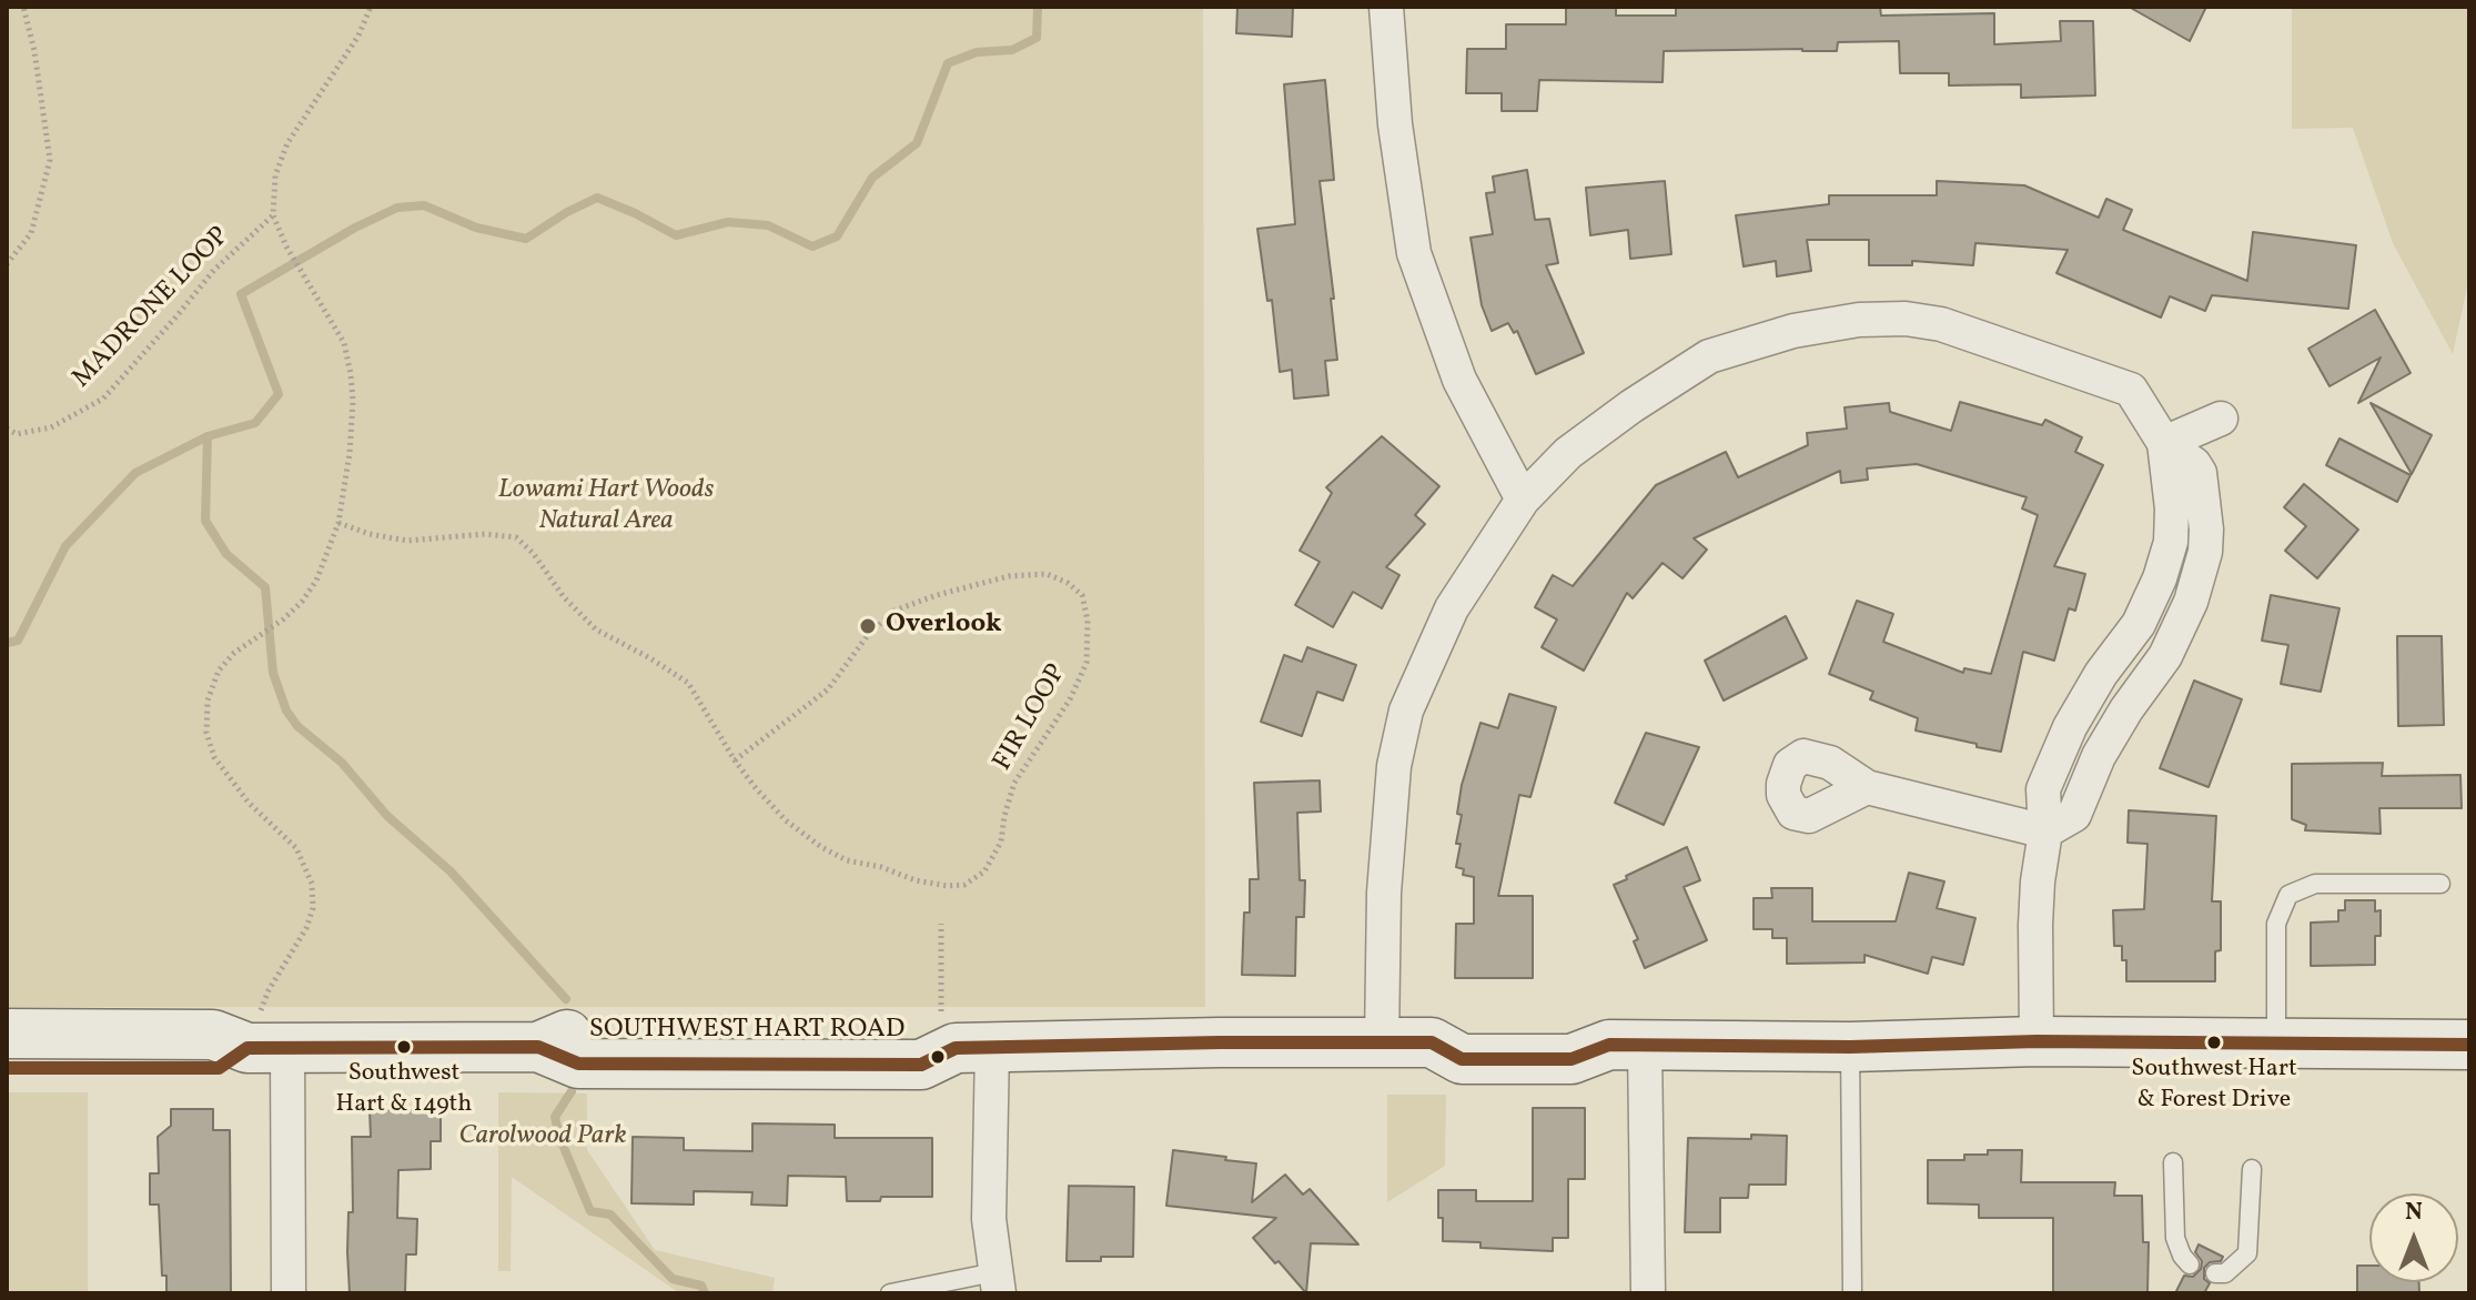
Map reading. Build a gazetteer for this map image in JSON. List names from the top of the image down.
{
  "streets": {
    "main road": ["SOUTHWEST HART ROAD"],
    "path": ["MADRONE LOOP", "FIR LOOP"]
  },
  "parks": ["Lowami Hart Woods Natural Area", "Carolwood Park"],
  "places": ["Overlook", "Southwest Hart & Forest Drive", "Southwest Hart & 149th"],
  "north": "top"
}
